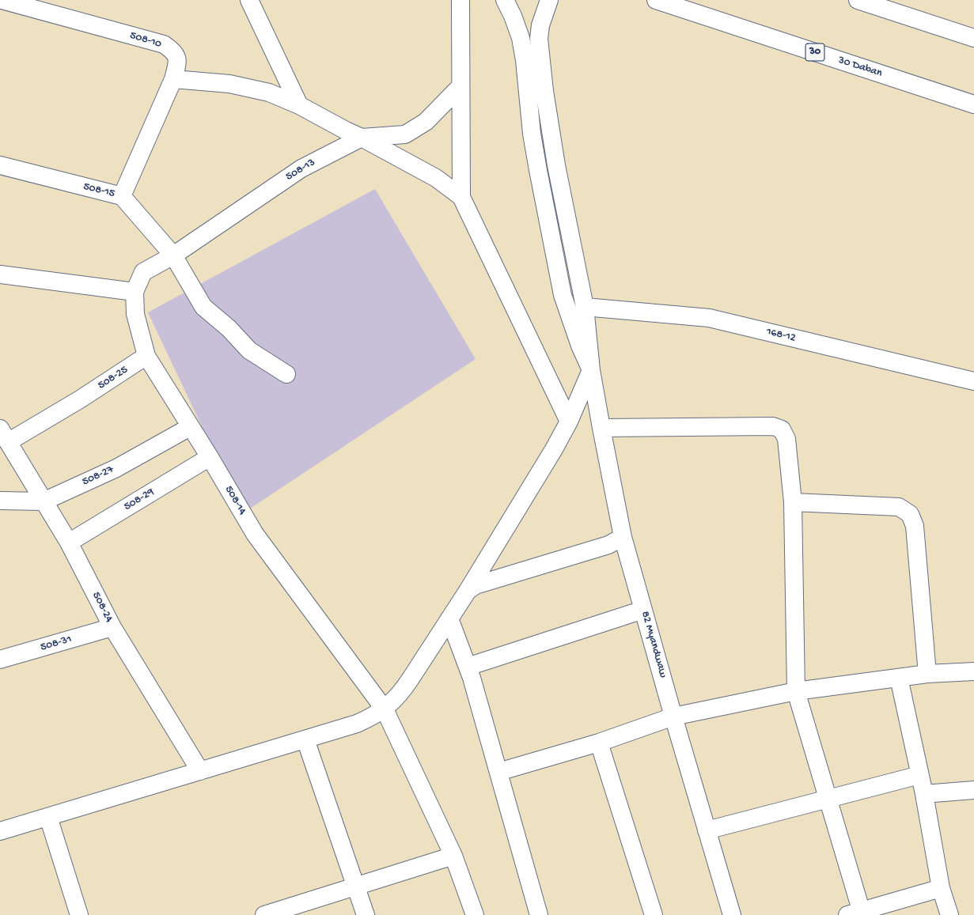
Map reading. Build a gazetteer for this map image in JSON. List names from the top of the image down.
{
  "streets": {
    "street": [
      "508-10",
      "30",
      "30 Daban",
      "508-13",
      "508-15",
      "168-12",
      "508-25",
      "508-27",
      "508-29",
      "508-14",
      "508-24",
      "508-31",
      "82 Myandwaw"
    ]
  },
  "crossings": [
    ["508-10", "508-15"],
    ["508-13", "508-15"],
    ["508-13", "508-14"],
    ["508-25", "508-14"],
    ["508-25", "508-24"],
    ["508-27", "508-14"],
    ["508-27", "508-24"],
    ["508-29", "508-14"],
    ["508-29", "508-24"],
    ["508-24", "508-31"]
  ]
}
